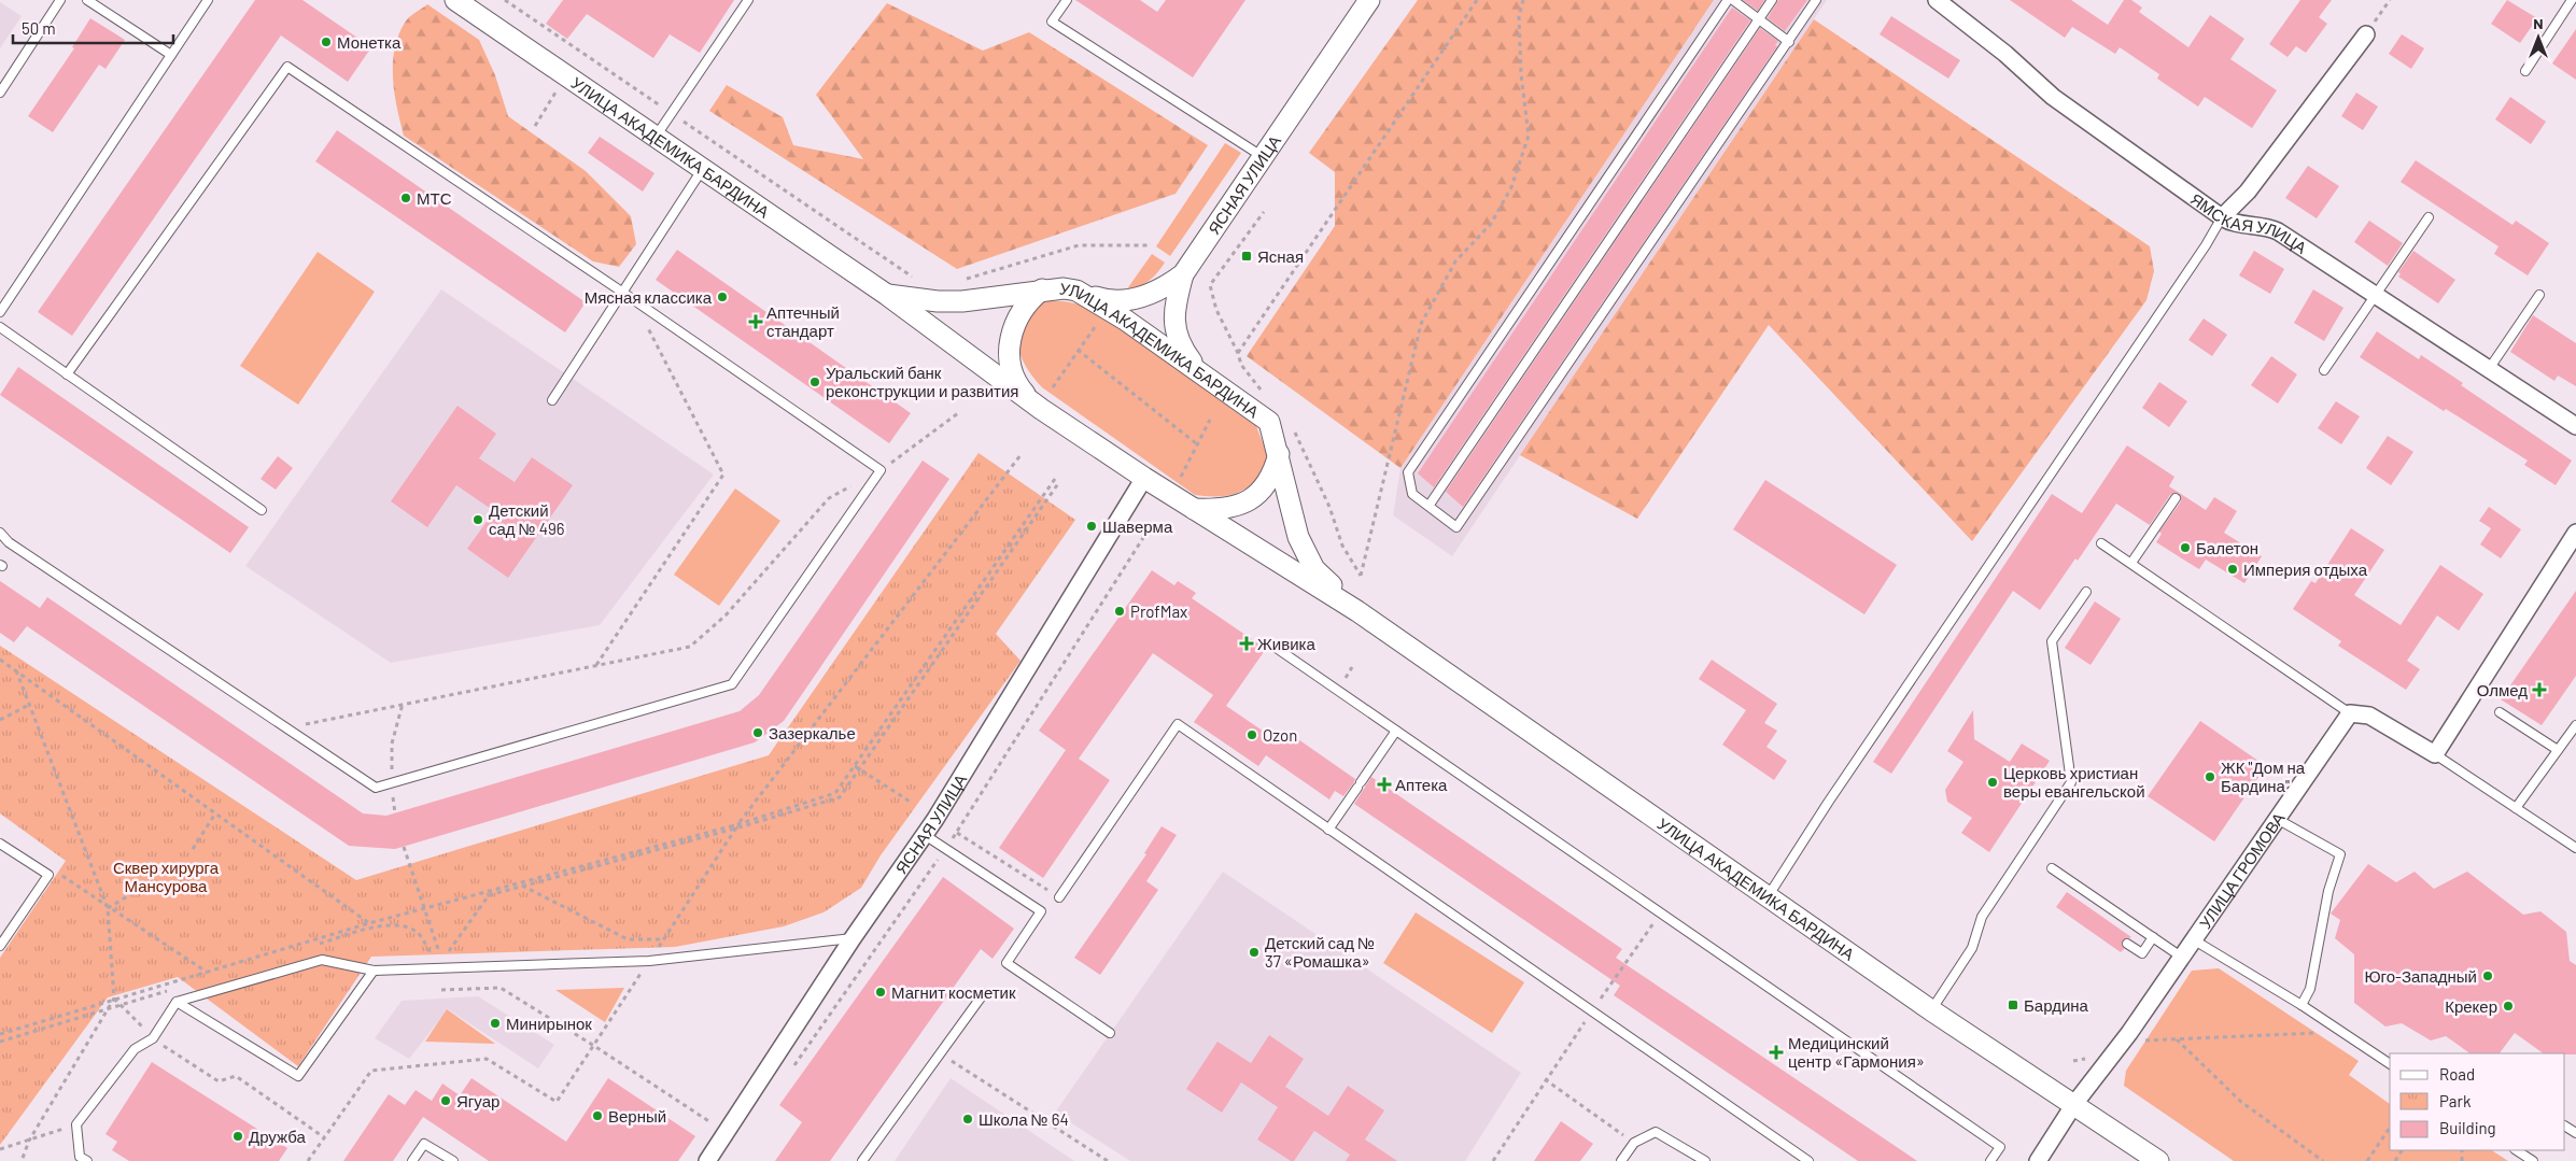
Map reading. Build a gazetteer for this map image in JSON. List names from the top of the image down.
{
  "streets": {
    "street": [
      "УЛИЦА АКАДЕМИКА БАРДИНА",
      "ЯСНАЯ УЛИЦА",
      "ЯМСКАЯ УЛИЦА",
      "УЛИЦА ГРОМОВА"
    ]
  },
  "crossings": [
    ["УЛИЦА АКАДЕМИКА БАРДИНА", "ЯСНАЯ УЛИЦА"],
    ["УЛИЦА АКАДЕМИКА БАРДИНА", "УЛИЦА ГРОМОВА"]
  ],
  "parks": ["Сквер хирурга Мансурова"],
  "places": {
    "other": [
      "Монетка",
      "МТС",
      "Мясная классика",
      "Уральский банк реконструкции и развития",
      "Детский сад № 496",
      "Шаверма",
      "Балетон",
      "Империя отдыха",
      "ProfMax",
      "Зазеркалье",
      "Ozon",
      "ЖК \"Дом на Бардина\"",
      "Церковь христиан веры евангельской",
      "Детский сад № 37 «Ромашка»",
      "Юго-Западный",
      "Магнит косметик",
      "Крекер",
      "Минирынок",
      "Ягуар",
      "Верный",
      "Школа № 64",
      "Дружба"
    ],
    "transit": ["Ясная", "Бардина"],
    "health": [
      "Аптечный стандарт",
      "Живика",
      "Олмед",
      "Аптека",
      "Медицинский центр «Гармония»"
    ]
  },
  "legend": ["Road", "Park", "Building"],
  "scale_bar": "50 m",
  "north": "top"
}
